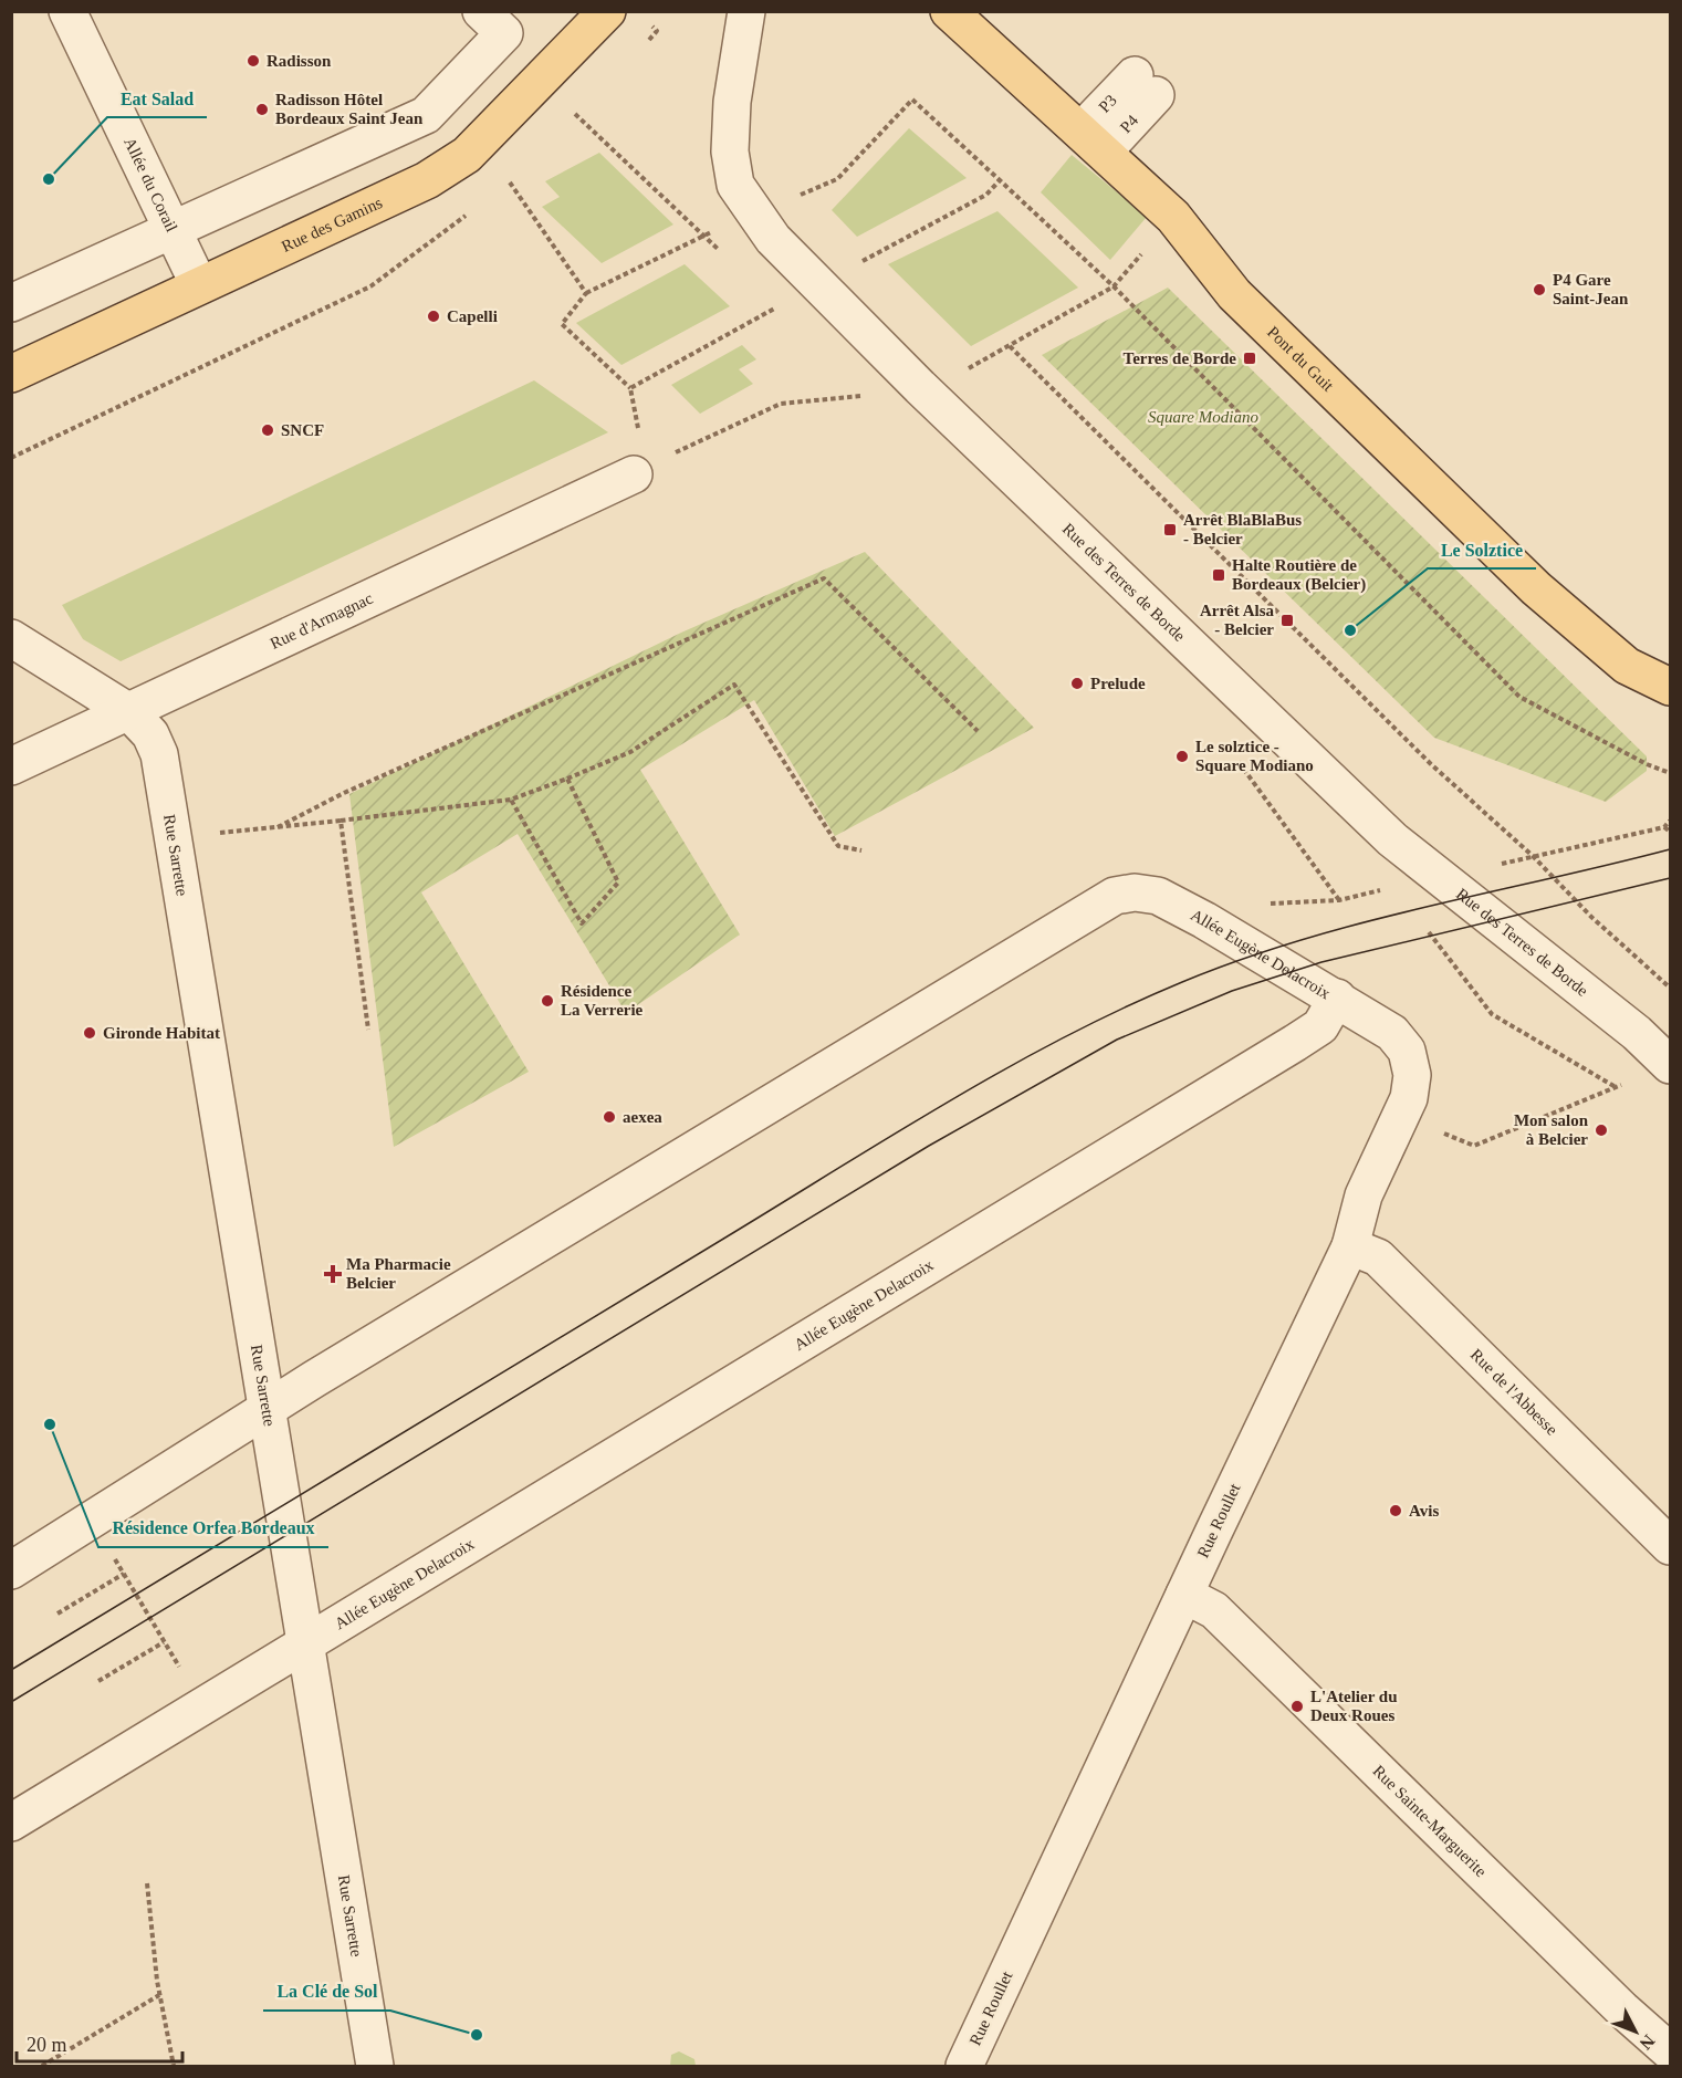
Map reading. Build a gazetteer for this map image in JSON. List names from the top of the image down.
{
  "streets": {
    "main road": ["Rue des Gamins", "Pont du Guit"],
    "street": [
      "P3",
      "Allée du Corail",
      "Rue des Terres de Borde",
      "Rue d'Armagnac",
      "Rue Sarrette",
      "Allée Eugène Delacroix",
      "Rue de l'Abbesse",
      "Rue Roullet",
      "Rue Sainte-Marguerite"
    ]
  },
  "crossings": [
    ["P3", "Pont du Guit"],
    ["Allée du Corail", "Rue des Gamins"],
    ["Rue d'Armagnac", "Rue Sarrette"],
    ["Rue Sarrette", "Allée Eugène Delacroix"],
    ["Allée Eugène Delacroix", "Rue Roullet"],
    ["Rue de l'Abbesse", "Rue Roullet"],
    ["Rue Roullet", "Rue Sainte-Marguerite"]
  ],
  "parks": ["Square Modiano"],
  "places": {
    "other": [
      "Radisson",
      "Radisson Hôtel Bordeaux Saint Jean",
      "Eat Salad",
      "P4 Gare Saint-Jean",
      "Capelli",
      "SNCF",
      "Le Solztice",
      "Prelude",
      "Le solztice - Square Modiano",
      "Résidence La Verrerie",
      "Gironde Habitat",
      "aexea",
      "Mon salon à Belcier",
      "Résidence Orfea Bordeaux",
      "Avis",
      "L'Atelier du Deux Roues",
      "La Clé de Sol"
    ],
    "transit": [
      "Terres de Borde",
      "Arrêt BlaBlaBus - Belcier",
      "Halte Routière de Bordeaux (Belcier)",
      "Arrêt Alsa - Belcier"
    ],
    "health": ["Ma Pharmacie Belcier"]
  },
  "scale_bar": "20 m",
  "north": "bottom right"
}
